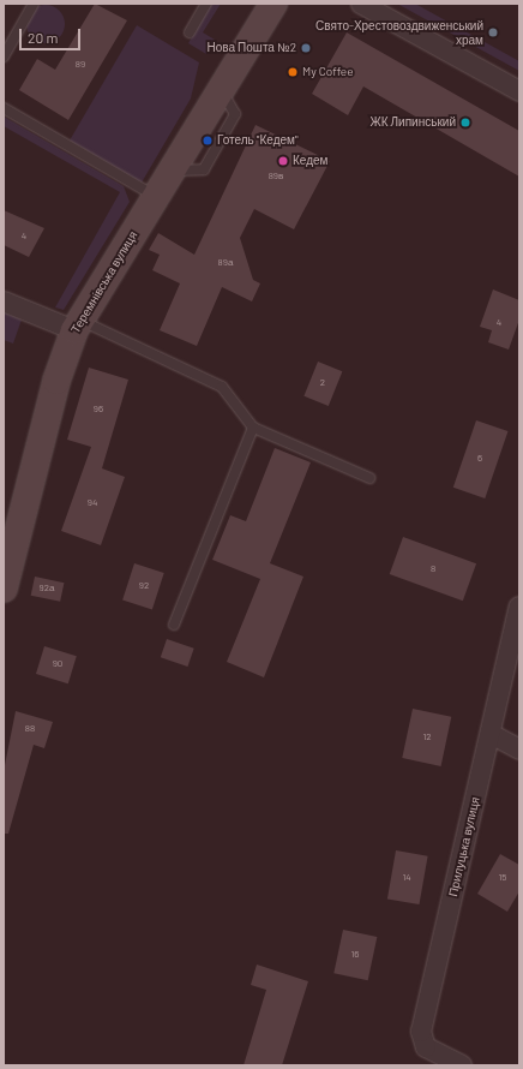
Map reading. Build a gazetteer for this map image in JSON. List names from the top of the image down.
{
  "streets": {
    "street": ["Теремнівська вулиця", "Прилуцька вулиця"]
  },
  "places": [
    "Свято-Хрестовоздвиженський храм",
    "Нова Пошта №2",
    "My Coffee",
    "ЖК Липинський",
    "Готель \"Кедем\"",
    "Кедем"
  ],
  "house_numbers": [
    "89",
    "89в",
    "4",
    "89а",
    "4",
    "2",
    "96",
    "6",
    "94",
    "8",
    "92",
    "92а",
    "90",
    "88",
    "12",
    "14",
    "15",
    "16"
  ],
  "scale_bar": "20 m"
}
